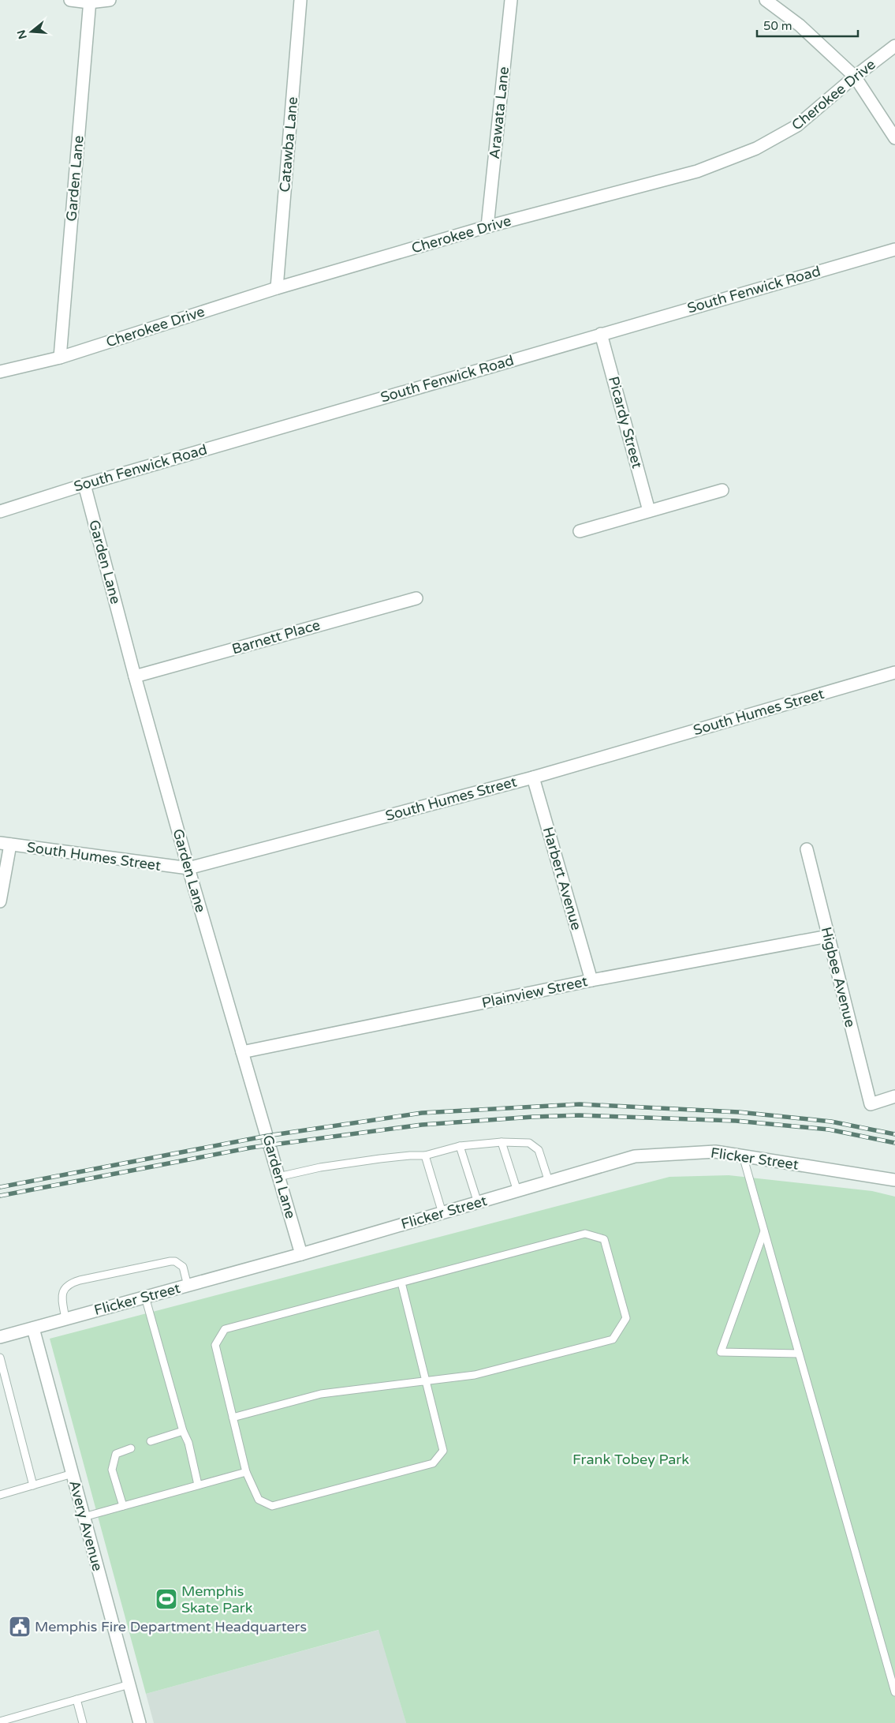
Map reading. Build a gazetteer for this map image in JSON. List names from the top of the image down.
{
  "streets": {
    "street": [
      "Cherokee Drive",
      "Arawata Lane",
      "Catawba Lane",
      "Garden Lane",
      "South Fenwick Road",
      "Picardy Street",
      "Barnett Place",
      "South Humes Street",
      "Harbert Avenue",
      "Higbee Avenue",
      "Plainview Street",
      "Flicker Street",
      "Avery Avenue"
    ]
  },
  "crossings": [
    ["Cherokee Drive", "Arawata Lane"],
    ["Cherokee Drive", "Catawba Lane"],
    ["Cherokee Drive", "Garden Lane"],
    ["Garden Lane", "South Fenwick Road"],
    ["Garden Lane", "Barnett Place"],
    ["Garden Lane", "South Humes Street"],
    ["Garden Lane", "Plainview Street"],
    ["Garden Lane", "Flicker Street"],
    ["South Fenwick Road", "Picardy Street"],
    ["South Humes Street", "Harbert Avenue"],
    ["Harbert Avenue", "Plainview Street"],
    ["Higbee Avenue", "Plainview Street"],
    ["Flicker Street", "Avery Avenue"]
  ],
  "parks": ["Frank Tobey Park"],
  "places": {
    "sports": ["Memphis Skate Park"],
    "public building": ["Memphis Fire Department Headquarters"]
  },
  "scale_bar": "50 m",
  "north": "left"
}
